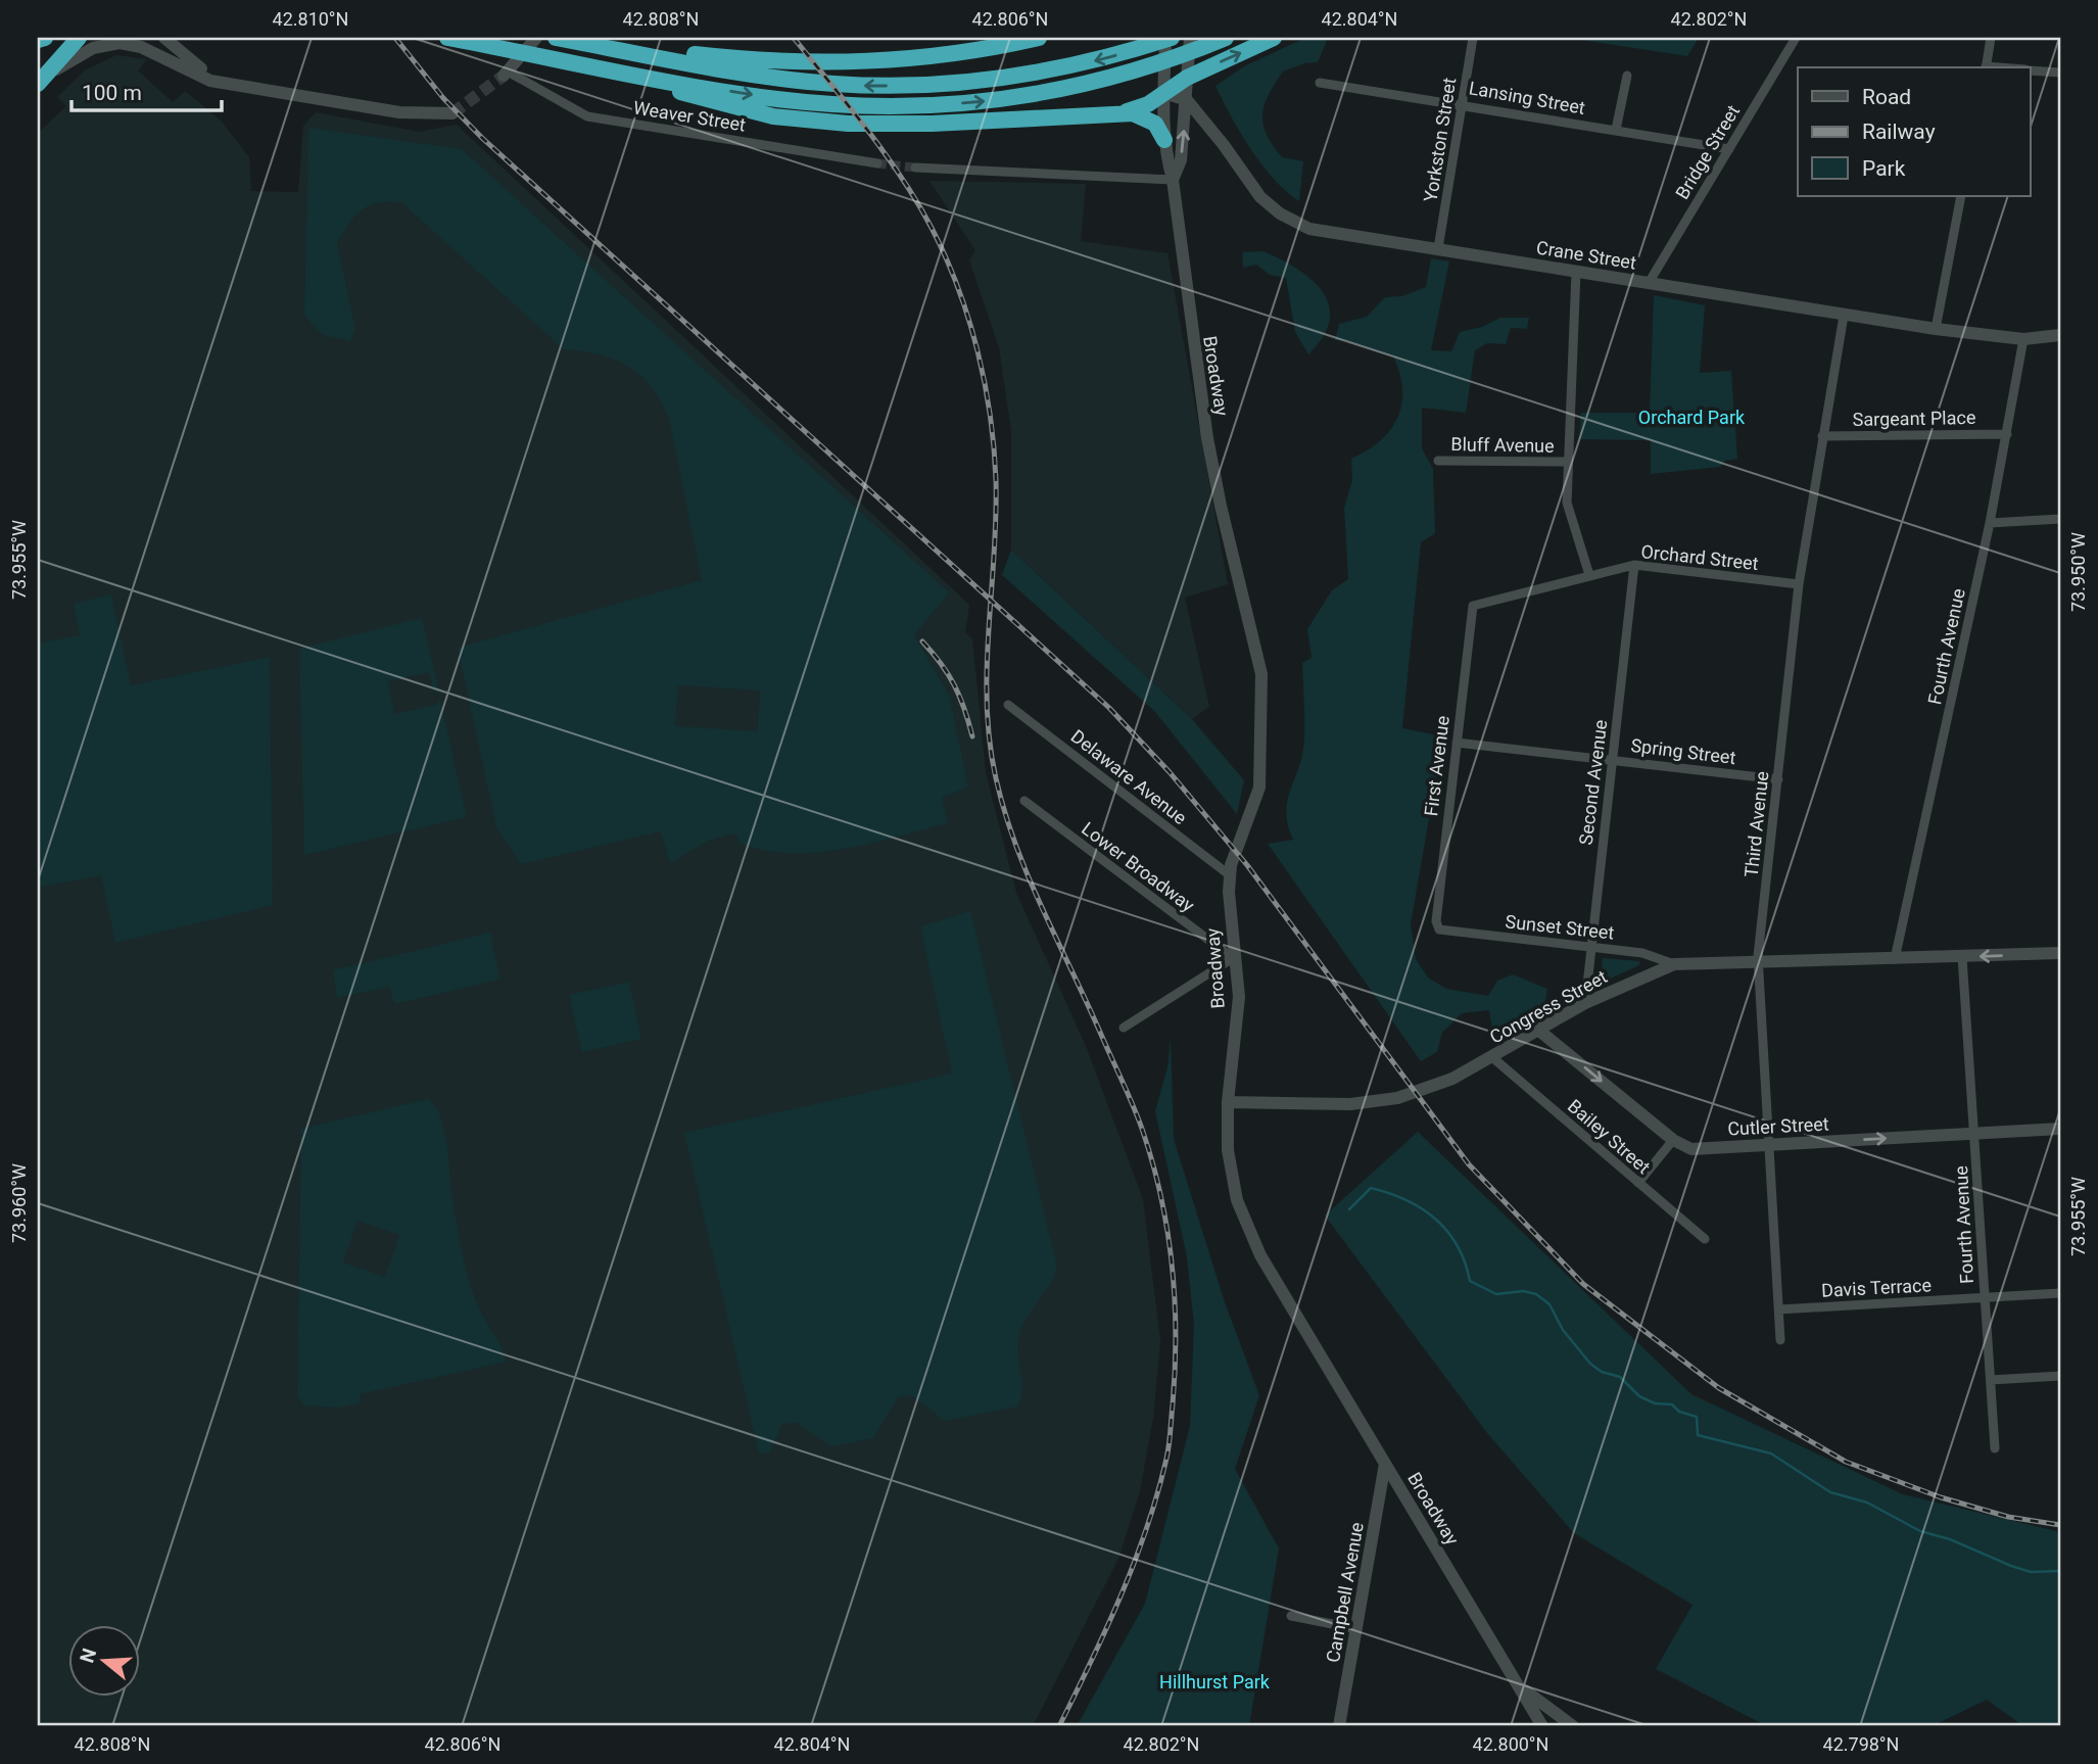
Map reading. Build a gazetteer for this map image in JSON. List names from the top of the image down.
{
  "streets": {
    "street": [
      "Lansing Street",
      "Weaver Street",
      "Yorkston Street",
      "Bridge Street",
      "Crane Street",
      "Broadway",
      "Sargeant Place",
      "Bluff Avenue",
      "Orchard Street",
      "Fourth Avenue",
      "Spring Street",
      "First Avenue",
      "Delaware Avenue",
      "Second Avenue",
      "Third Avenue",
      "Lower Broadway",
      "Sunset Street",
      "Congress Street",
      "Cutler Street",
      "Bailey Street",
      "Davis Terrace",
      "Campbell Avenue"
    ]
  },
  "crossings": [
    ["Lansing Street", "Yorkston Street"],
    ["Lansing Street", "Bridge Street"],
    ["Yorkston Street", "Crane Street"],
    ["Bridge Street", "Crane Street"],
    ["Crane Street", "Broadway"],
    ["Crane Street", "Fourth Avenue"],
    ["Crane Street", "Third Avenue"],
    ["Broadway", "Delaware Avenue"],
    ["Broadway", "Lower Broadway"],
    ["Broadway", "Congress Street"],
    ["Broadway", "Campbell Avenue"],
    ["Sargeant Place", "Fourth Avenue"],
    ["Sargeant Place", "Third Avenue"],
    ["Orchard Street", "First Avenue"],
    ["Orchard Street", "Second Avenue"],
    ["Orchard Street", "Third Avenue"],
    ["Fourth Avenue", "Congress Street"],
    ["Fourth Avenue", "Cutler Street"],
    ["Fourth Avenue", "Davis Terrace"],
    ["Spring Street", "First Avenue"],
    ["Spring Street", "Second Avenue"],
    ["Spring Street", "Third Avenue"],
    ["First Avenue", "Sunset Street"],
    ["Second Avenue", "Sunset Street"],
    ["Second Avenue", "Congress Street"],
    ["Third Avenue", "Congress Street"],
    ["Third Avenue", "Cutler Street"],
    ["Third Avenue", "Davis Terrace"],
    ["Sunset Street", "Congress Street"],
    ["Congress Street", "Cutler Street"],
    ["Congress Street", "Bailey Street"]
  ],
  "one_way": ["Cutler Street"],
  "parks": ["Orchard Park", "Hillhurst Park"],
  "legend": ["Road", "Railway", "Park"],
  "scale_bar": "100 m",
  "north": "left",
  "coordinates": [
    "42.810°N",
    "42.808°N",
    "42.806°N",
    "42.804°N",
    "42.802°N",
    "73.955°W",
    "73.950°W",
    "73.960°W",
    "42.800°N",
    "42.798°N"
  ]
}
